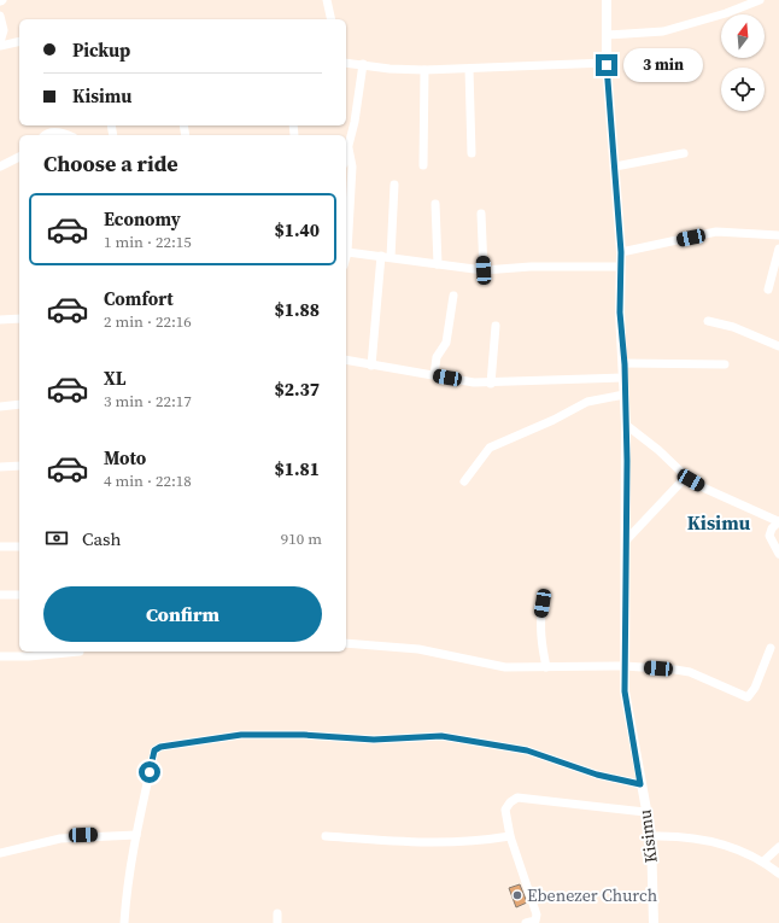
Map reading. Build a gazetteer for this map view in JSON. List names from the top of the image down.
{
  "streets": {
    "street": ["Kisimu"]
  },
  "districts": ["Kisimu"],
  "places": ["Ebenezer Church"],
  "north": "top",
  "page": {
    "banner": ["Pickup", "Kisimu"],
    "bubble": "3 min",
    "heading": "Choose a ride",
    "list": [
      {
        "name": "Economy",
        "note": "1 min · 22:15",
        "value": "$1.40"
      },
      {
        "name": "Comfort",
        "note": "2 min · 22:16",
        "value": "$1.88"
      },
      {
        "name": "XL",
        "note": "3 min · 22:17",
        "value": "$2.37"
      },
      {
        "name": "Moto",
        "note": "4 min · 22:18",
        "value": "$1.81"
      }
    ],
    "pay": ["Cash", "910 m"],
    "buttons": "Confirm"
  }
}
